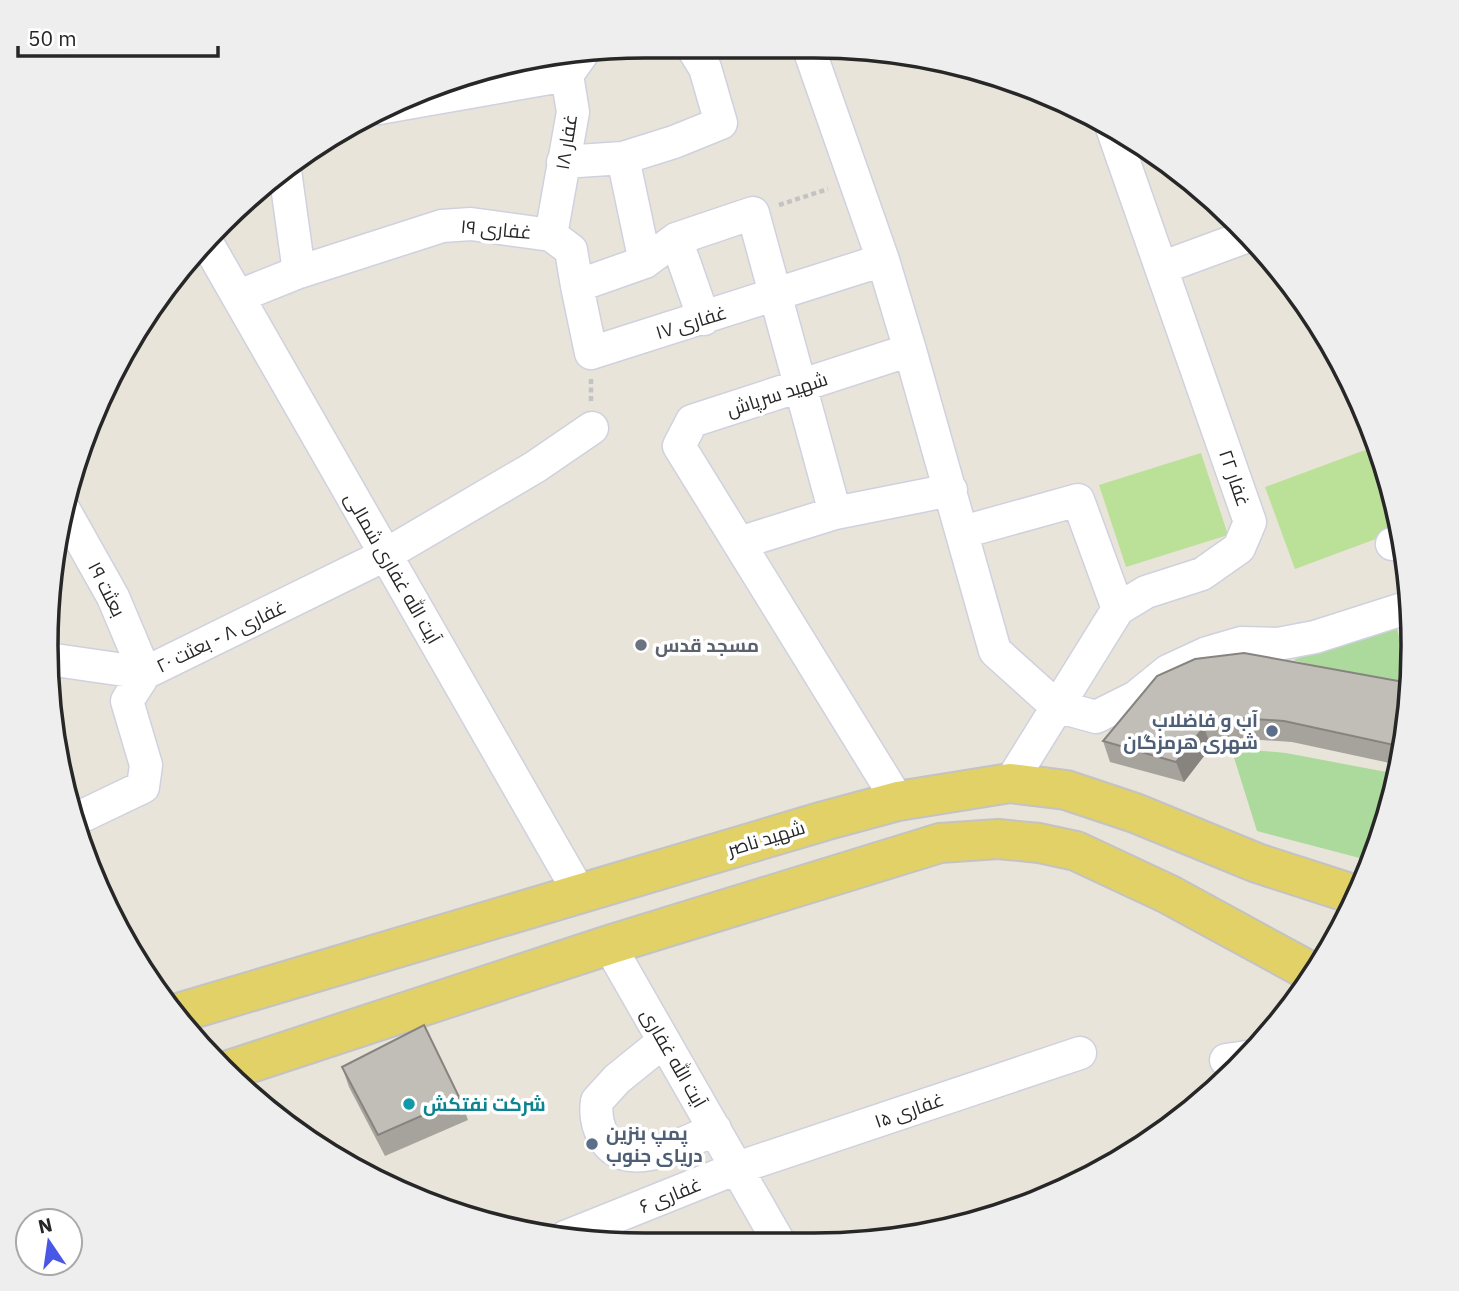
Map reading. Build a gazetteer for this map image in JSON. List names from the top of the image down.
{
  "streets": {
    "main road": ["شهید ناصر"],
    "street": [
      "غفار ۱۸",
      "غفاری ۱۹",
      "غفاری ۱۷",
      "شهید سرپاش",
      "غفار ۲۲",
      "آیت الله غفاری شمالی",
      "بعثت ۱۹",
      "غفاری ۸ - بعثت ۲۰",
      "آیت الله غفاری",
      "غفاری ۱۵",
      "غفاری ۶"
    ]
  },
  "crossings": [
    ["غفار ۱۸", "غفاری ۱۹"],
    ["غفاری ۱۹", "غفاری ۱۷"],
    ["غفاری ۱۹", "آیت الله غفاری شمالی"],
    ["شهید سرپاش", "شهید ناصر"],
    ["غفار ۲۲", "شهید ناصر"],
    ["آیت الله غفاری شمالی", "غفاری ۸ - بعثت ۲۰"],
    ["آیت الله غفاری شمالی", "شهید ناصر"],
    ["بعثت ۱۹", "غفاری ۸ - بعثت ۲۰"],
    ["آیت الله غفاری", "غفاری ۱۵"],
    ["آیت الله غفاری", "غفاری ۶"],
    ["غفاری ۱۵", "غفاری ۶"]
  ],
  "places": [
    "مسجد قدس",
    "آب و فاضلاب شهری هرمزگان",
    "شرکت نفتکش",
    "پمپ بنزین دریای جنوب"
  ],
  "scale_bar": "50 m",
  "north": "top"
}
